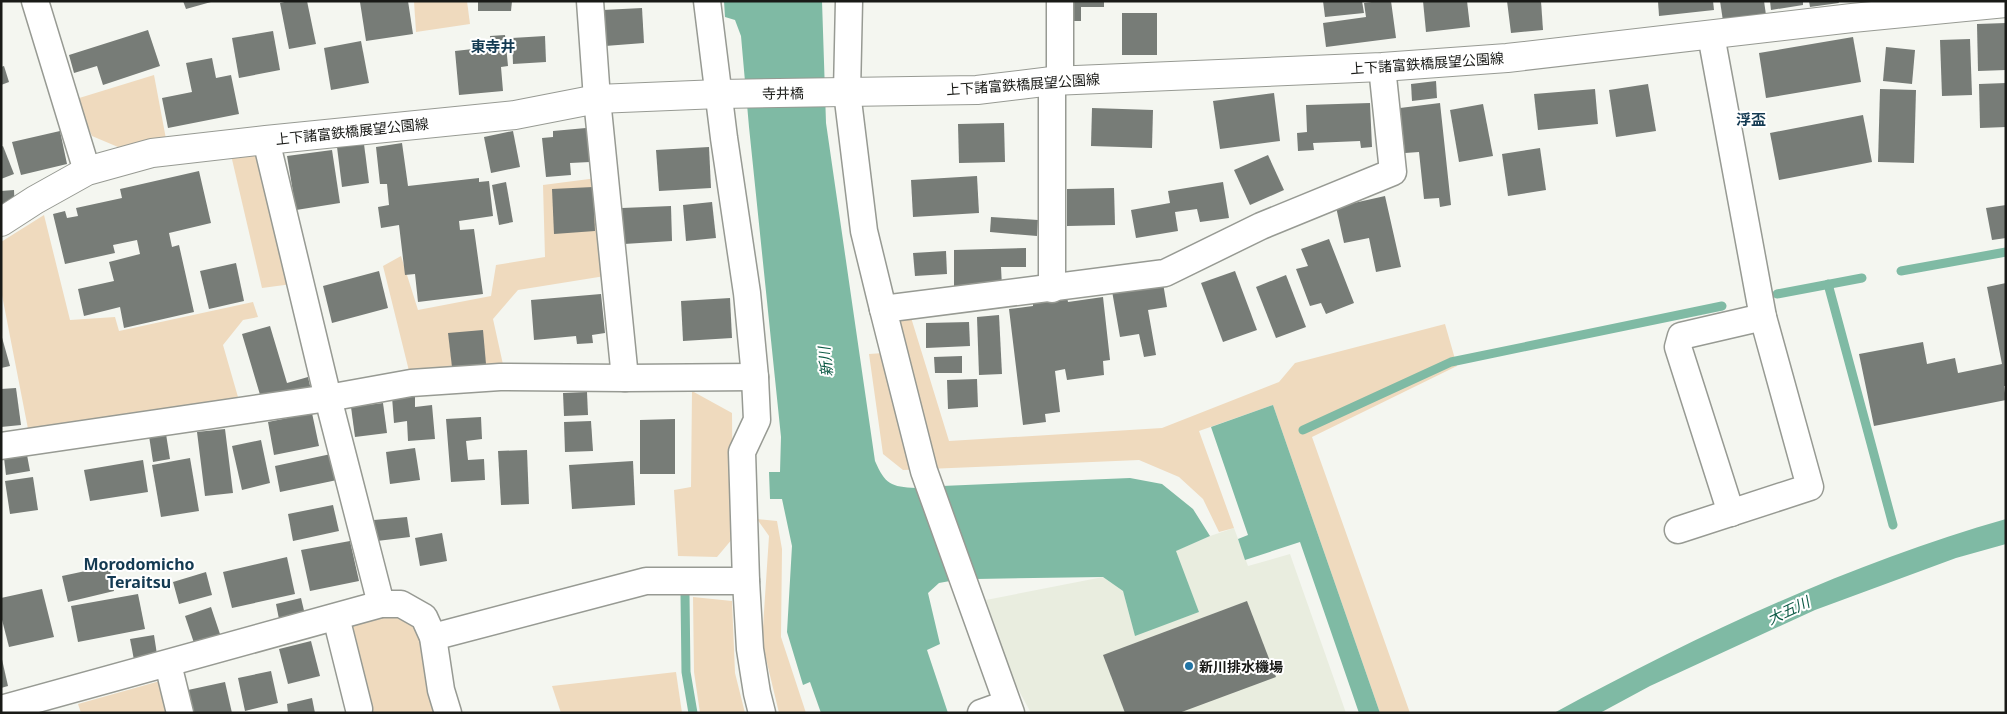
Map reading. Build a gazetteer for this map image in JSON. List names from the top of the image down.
{
  "streets": {
    "street": ["上下諸富鉄橋展望公園線", "寺井橋"]
  },
  "crossings": [
    ["上下諸富鉄橋展望公園線", "寺井橋"]
  ],
  "districts": ["東寺井", "浮盃", "Morodomicho Teraitsu"],
  "water": ["新川", "大五川"],
  "places": ["新川排水機場"]
}
